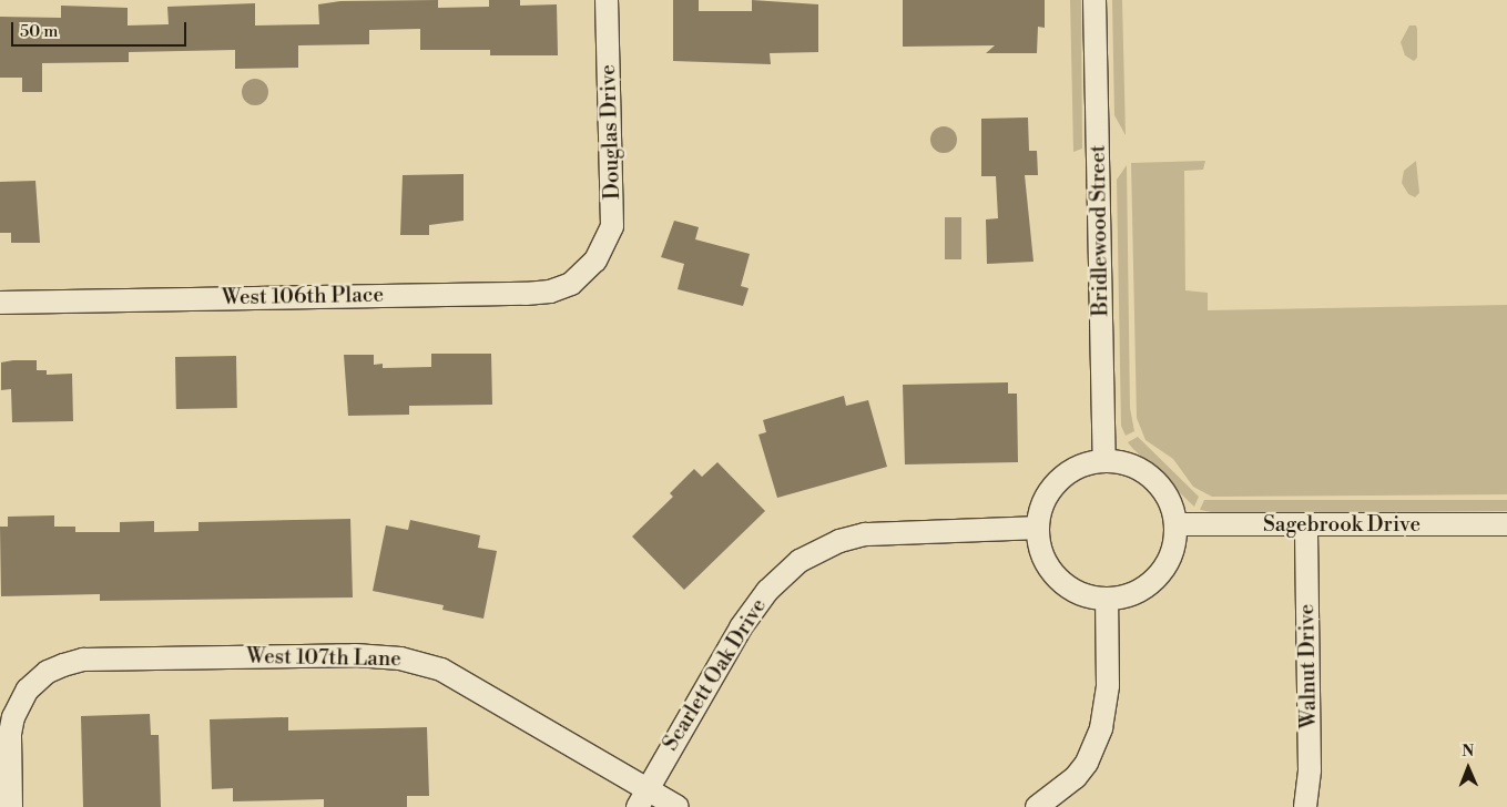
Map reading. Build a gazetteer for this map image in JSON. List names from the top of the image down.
{
  "streets": {
    "street": [
      "Douglas Drive",
      "Bridlewood Street",
      "West 106th Place",
      "Sagebrook Drive",
      "West 107th Lane",
      "Walnut Drive",
      "Scarlett Oak Drive"
    ]
  },
  "crossings": [
    ["Douglas Drive", "West 106th Place"],
    ["Bridlewood Street", "Sagebrook Drive"],
    ["Bridlewood Street", "Scarlett Oak Drive"],
    ["Sagebrook Drive", "Walnut Drive"],
    ["Sagebrook Drive", "Scarlett Oak Drive"],
    ["West 107th Lane", "Scarlett Oak Drive"]
  ],
  "scale_bar": "50 m",
  "north": "top"
}
